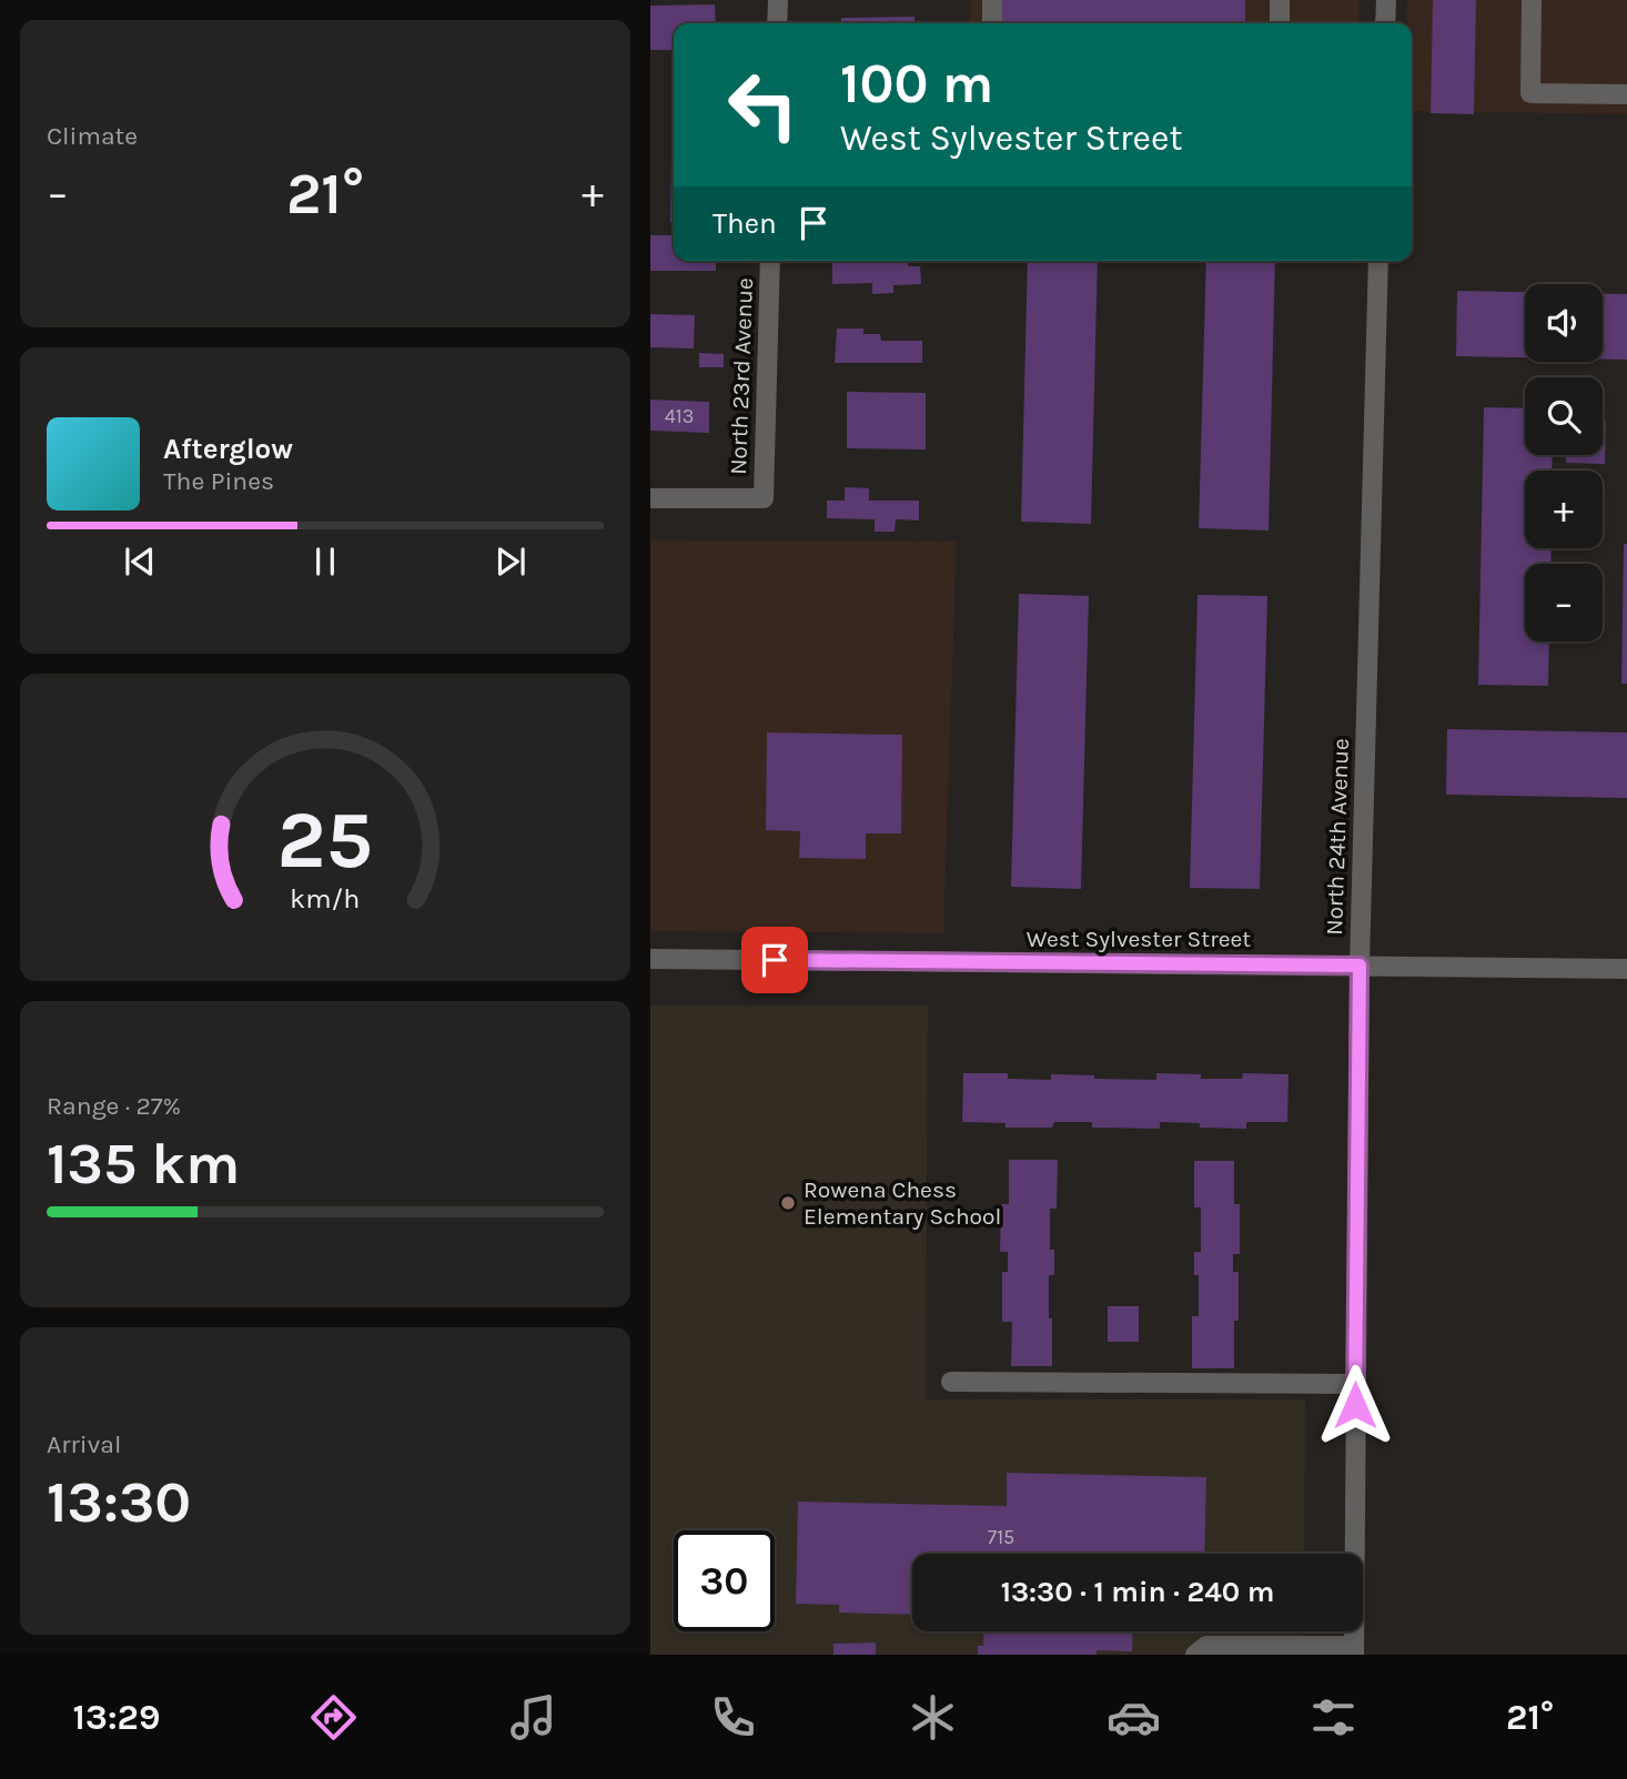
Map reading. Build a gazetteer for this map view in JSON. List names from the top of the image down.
{
  "streets": {
    "street": ["North 23rd Avenue", "North 24th Avenue", "West Sylvester Street"]
  },
  "crossings": [
    ["North 24th Avenue", "West Sylvester Street"]
  ],
  "places": ["Rowena Chess Elementary School"],
  "house_numbers": ["413", "715"],
  "page": {
    "tile": [
      "Climate",
      ["Range · 27%", "135 km"],
      ["Arrival", "13:30"]
    ],
    "turn": ["100 m", "West Sylvester Street"],
    "heat": ["−", "21°", "+"],
    "then": "Then",
    "map_buttons": ["+", "−"],
    "song": ["Afterglow", "The Pines"],
    "limit": "30",
    "trip": "13:30 · 1 min · 240 m",
    "tabs": ["13:29", "21°"],
    "gauge": ["25", "km/h"]
  }
}
